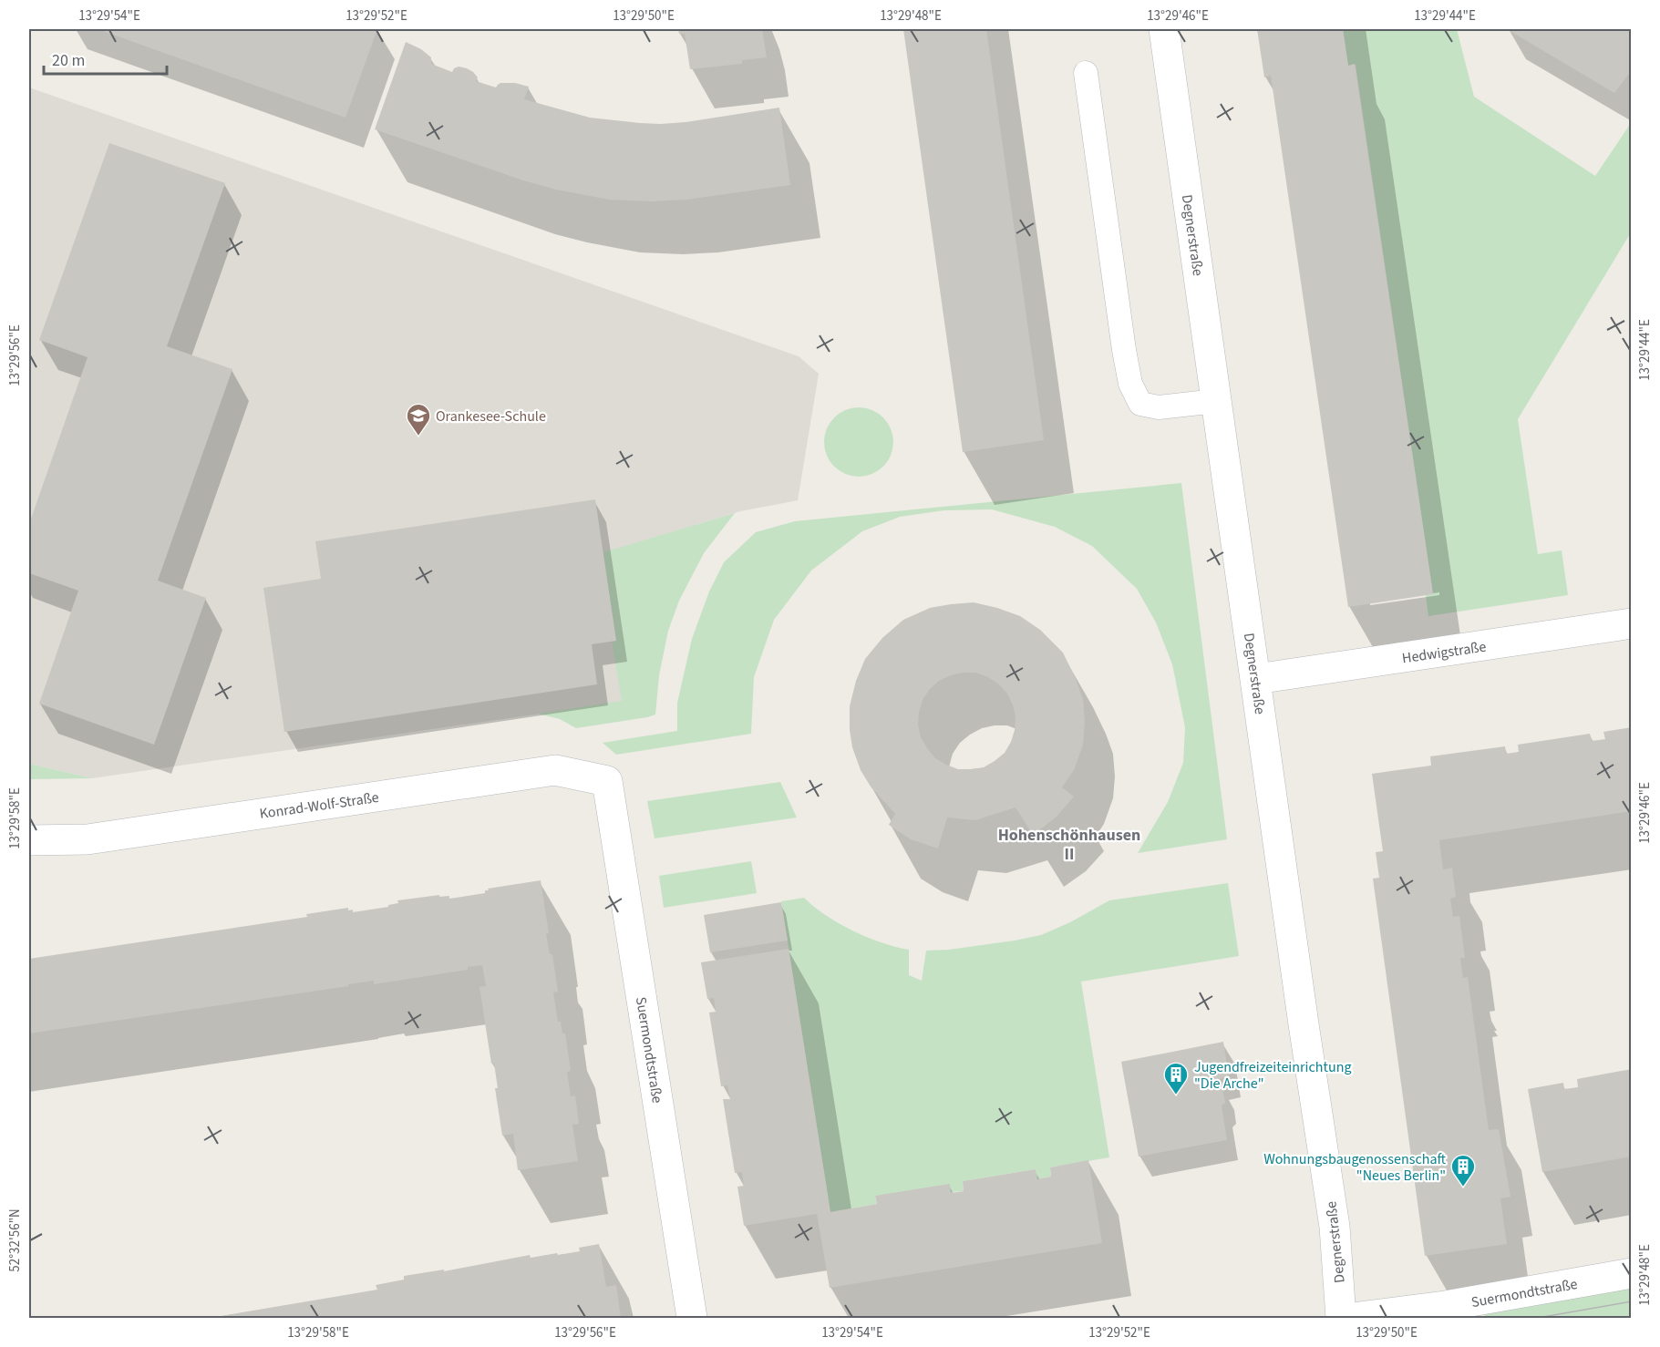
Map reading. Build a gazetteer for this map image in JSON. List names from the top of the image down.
{
  "streets": {
    "street": [
      "Degnerstraße",
      "Hedwigstraße",
      "Konrad-Wolf-Straße",
      "Suermondtstraße"
    ]
  },
  "crossings": [
    ["Degnerstraße", "Hedwigstraße"],
    ["Konrad-Wolf-Straße", "Suermondtstraße"]
  ],
  "districts": ["Hohenschönhausen II"],
  "places": {
    "school or university": ["Orankesee-Schule"],
    "building": ["Jugendfreizeiteinrichtung \"Die Arche\"", "Wohnungsbaugenossenschaft \"Neues Berlin\""]
  },
  "scale_bar": "20 m",
  "coordinates": [
    "13°29'54\"E",
    "13°29'52\"E",
    "13°29'50\"E",
    "13°29'48\"E",
    "13°29'46\"E",
    "13°29'44\"E",
    "13°29'56\"E",
    "13°29'58\"E",
    "52°32'56\"N"
  ]
}
